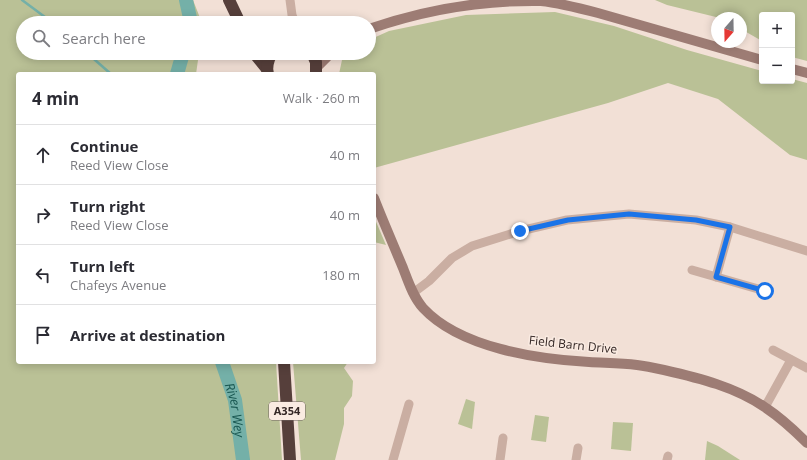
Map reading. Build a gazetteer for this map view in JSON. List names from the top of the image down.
{
  "streets": {
    "highway": ["A354"],
    "street": ["Field Barn Drive"]
  },
  "water": ["River Wey"],
  "north": "bottom",
  "page": {
    "map_buttons": ["+", "−"],
    "search": "Search here",
    "heading": ["4 min", "Walk · 260 m"],
    "list": [
      ["Continue", "Reed View Close", "40 m"],
      ["Turn right", "Reed View Close", "40 m"],
      ["Turn left", "Chafeys Avenue", "180 m"],
      "Arrive at destination"
    ]
  }
}
